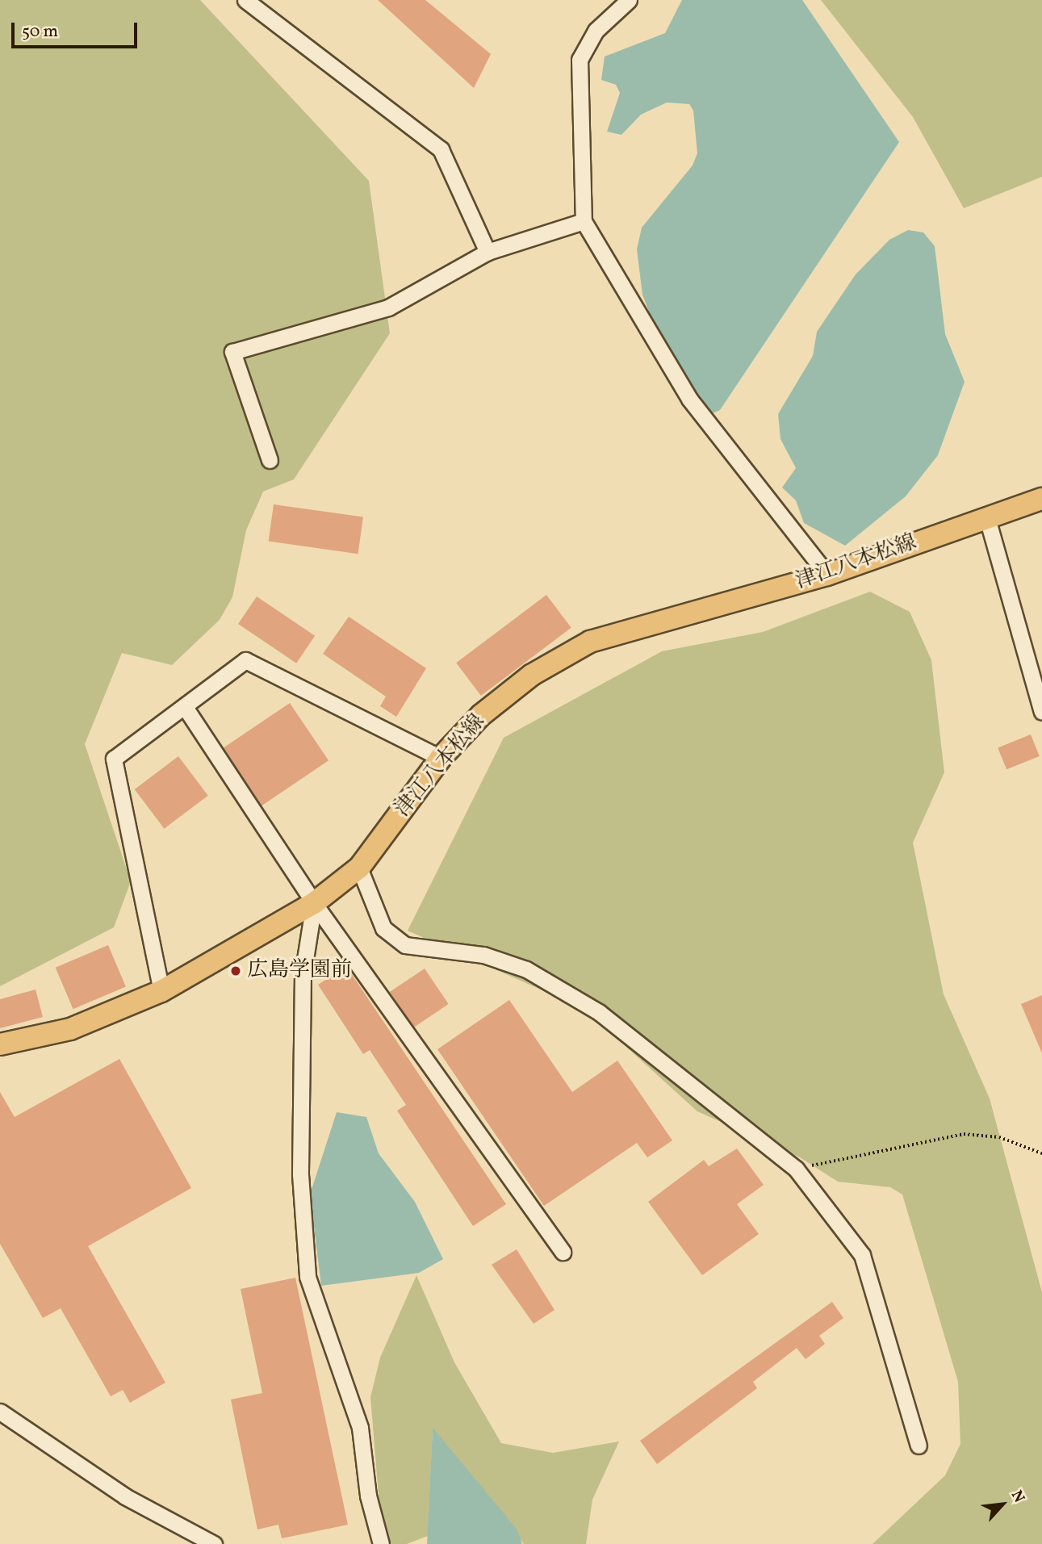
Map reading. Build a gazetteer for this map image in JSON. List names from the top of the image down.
{
  "streets": {
    "main road": ["津江八本松線"]
  },
  "places": ["広島学園前"],
  "scale_bar": "50 m",
  "north": "top right"
}
